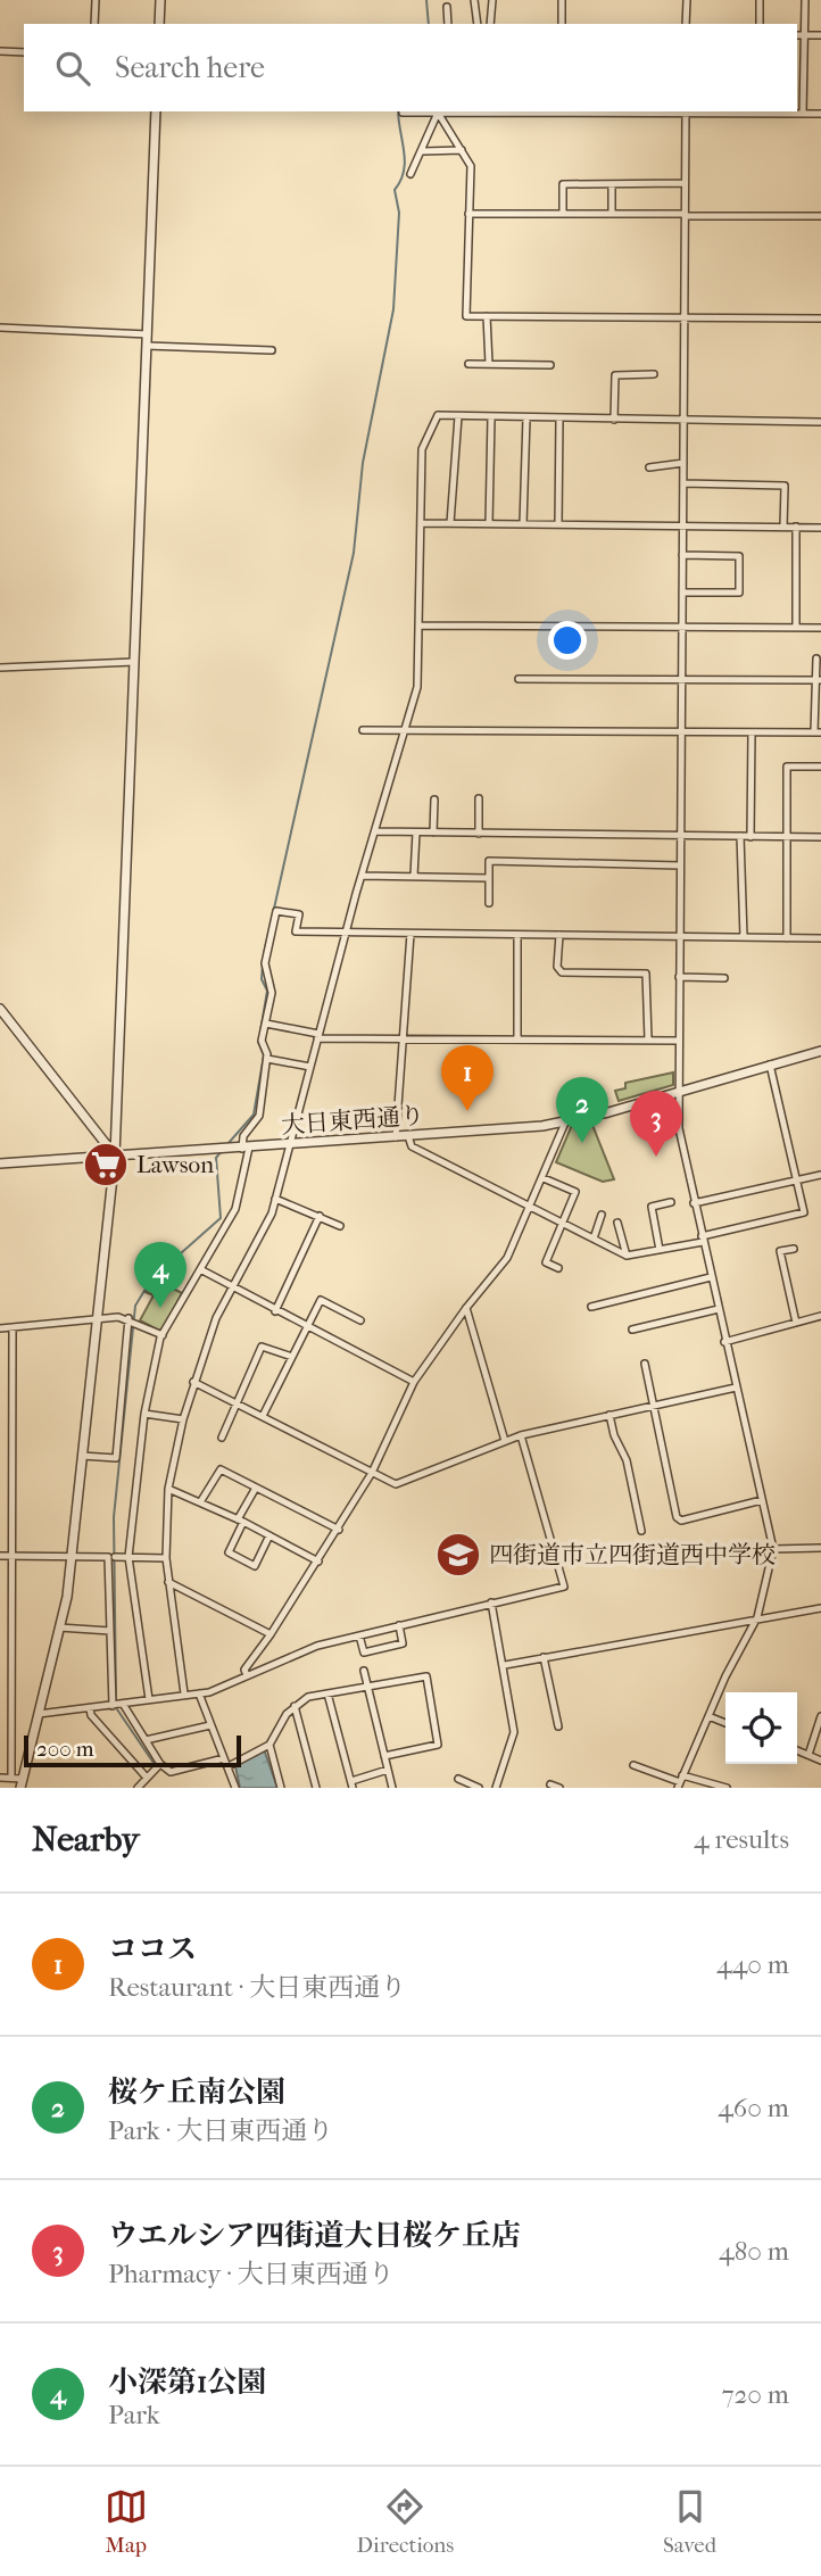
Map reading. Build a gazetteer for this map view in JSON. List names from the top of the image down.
{
  "streets": {
    "street": ["大日東西通り"]
  },
  "places": {
    "supermarket": ["Lawson"],
    "school or university": ["四街道市立四街道西中学校"]
  },
  "scale_bar": "200 m",
  "page": {
    "search": "Search here",
    "pins": [
      "1",
      "2",
      "3",
      "4"
    ],
    "scale": "200 m",
    "heading": ["Nearby", "4 results"],
    "list": [
      {
        "mark": "1",
        "name": "ココス",
        "note": "Restaurant · 大日東西通り",
        "value": "440 m"
      },
      {
        "mark": "2",
        "name": "桜ケ丘南公園",
        "note": "Park · 大日東西通り",
        "value": "460 m"
      },
      {
        "mark": "3",
        "name": "ウエルシア四街道大日桜ケ丘店",
        "note": "Pharmacy · 大日東西通り",
        "value": "480 m"
      },
      {
        "mark": "4",
        "name": "小深第1公園",
        "note": "Park",
        "value": "720 m"
      }
    ],
    "nav": ["Map", "Directions", "Saved"]
  }
}
